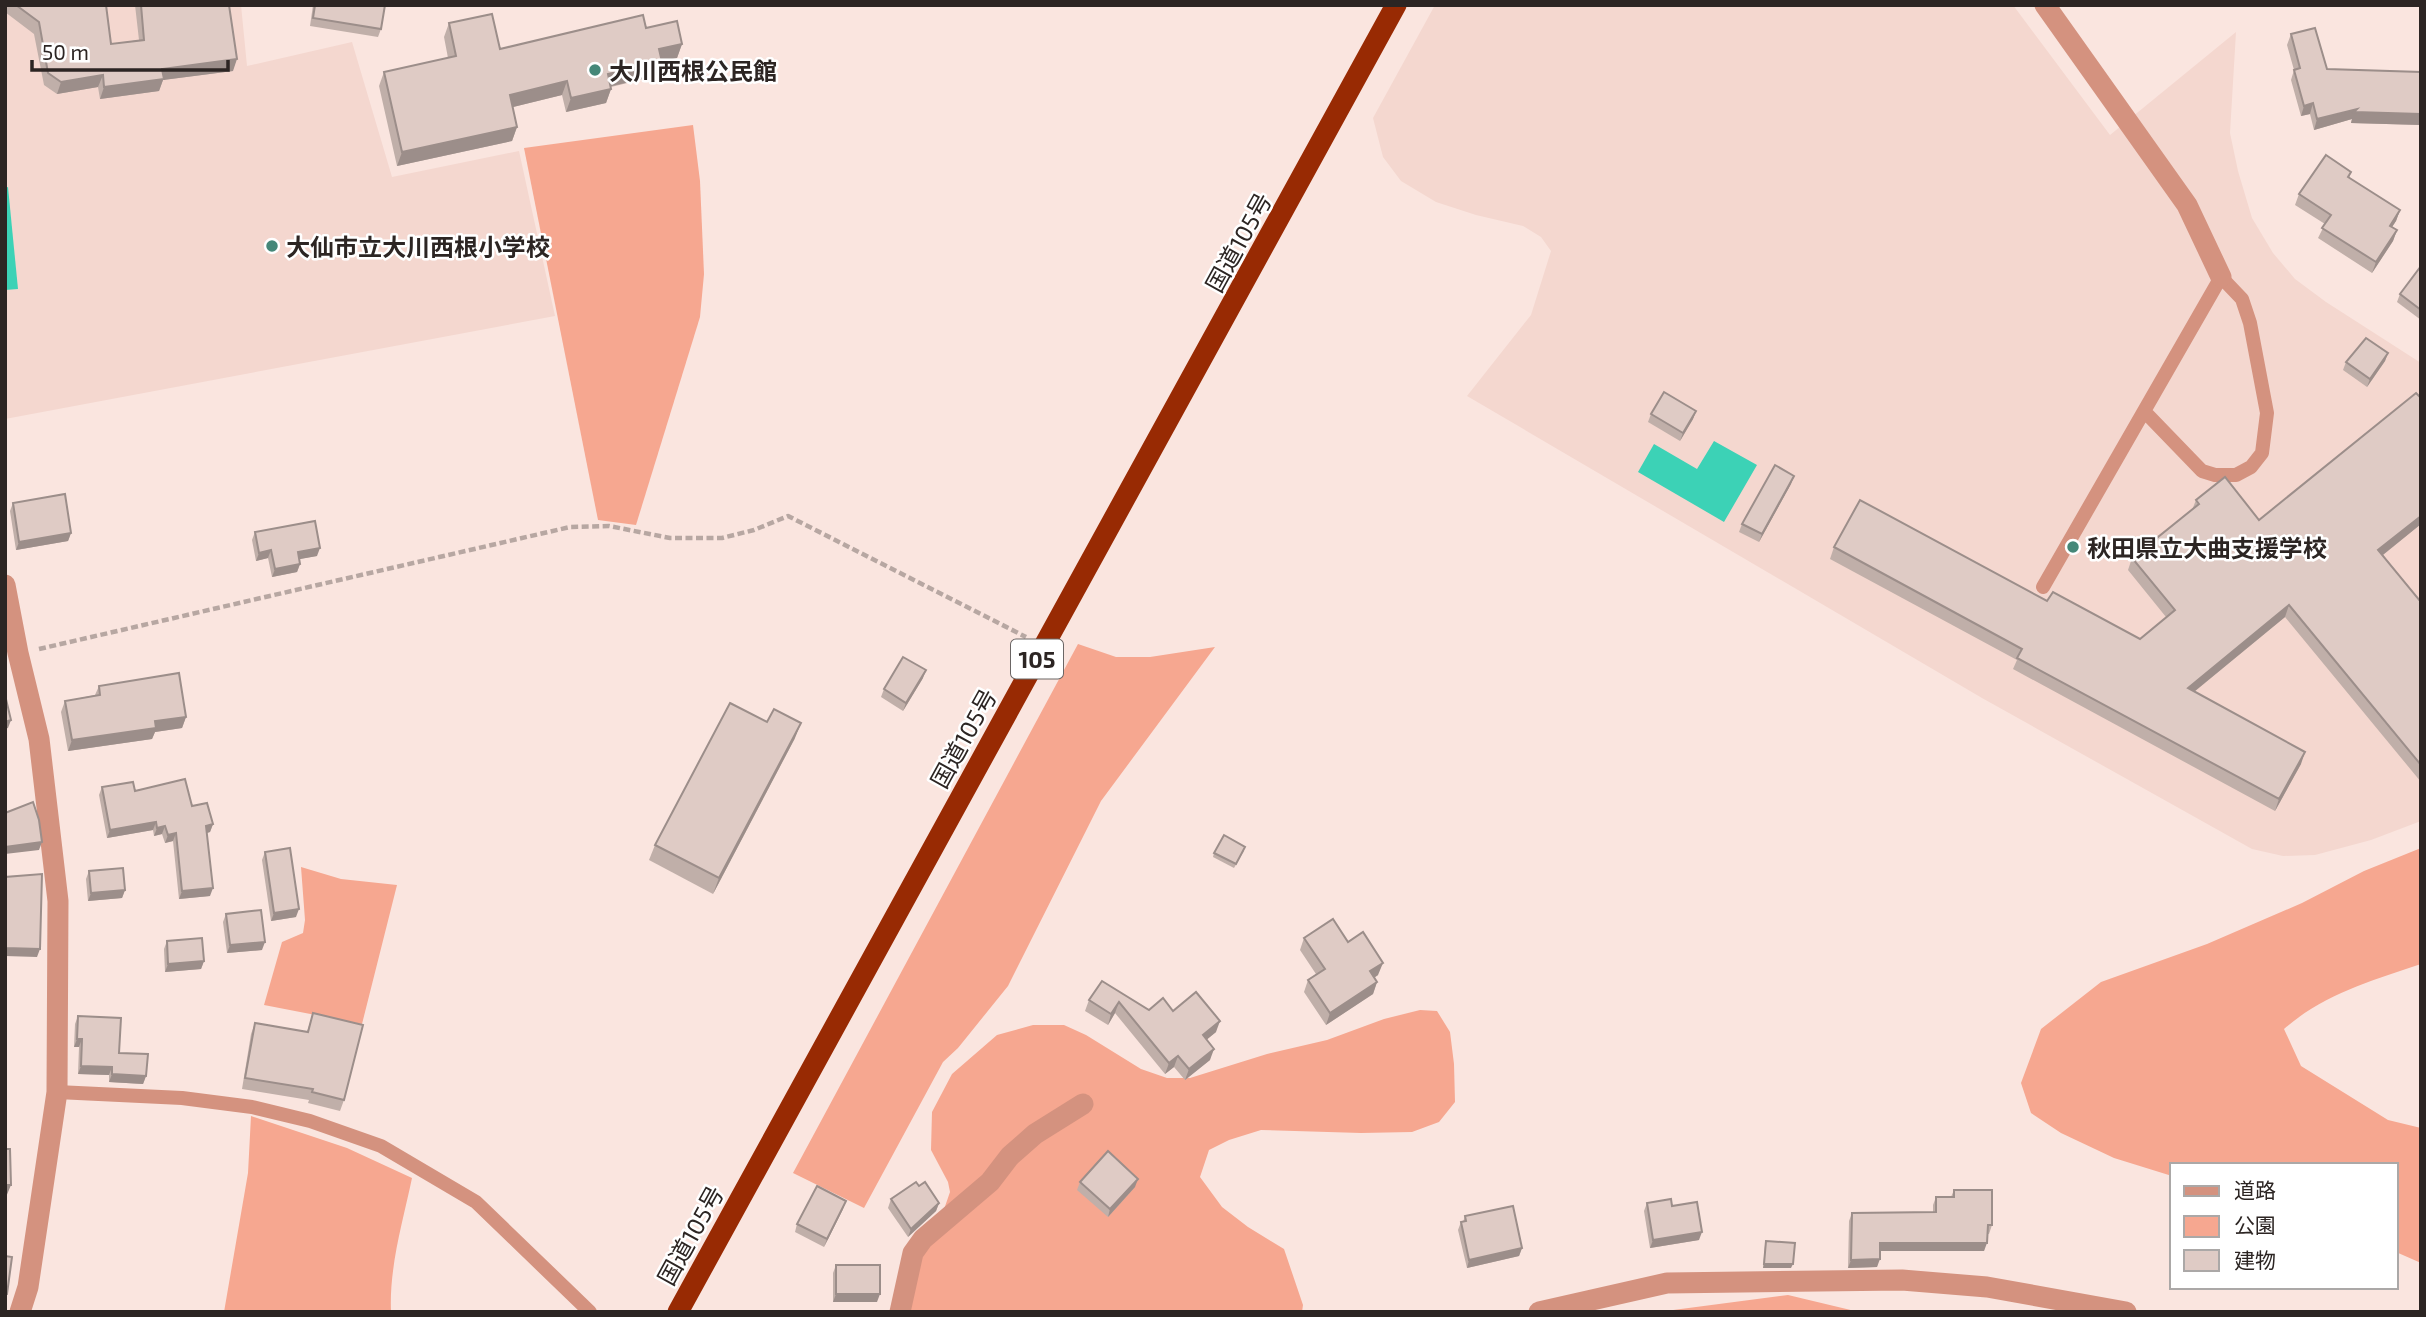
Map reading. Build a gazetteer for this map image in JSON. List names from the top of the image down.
{
  "streets": {
    "highway": ["国道105号", "105"]
  },
  "places": ["大川西根公民館", "大仙市立大川西根小学校", "秋田県立大曲支援学校"],
  "legend": ["道路", "公園", "建物"],
  "scale_bar": "50 m"
}
